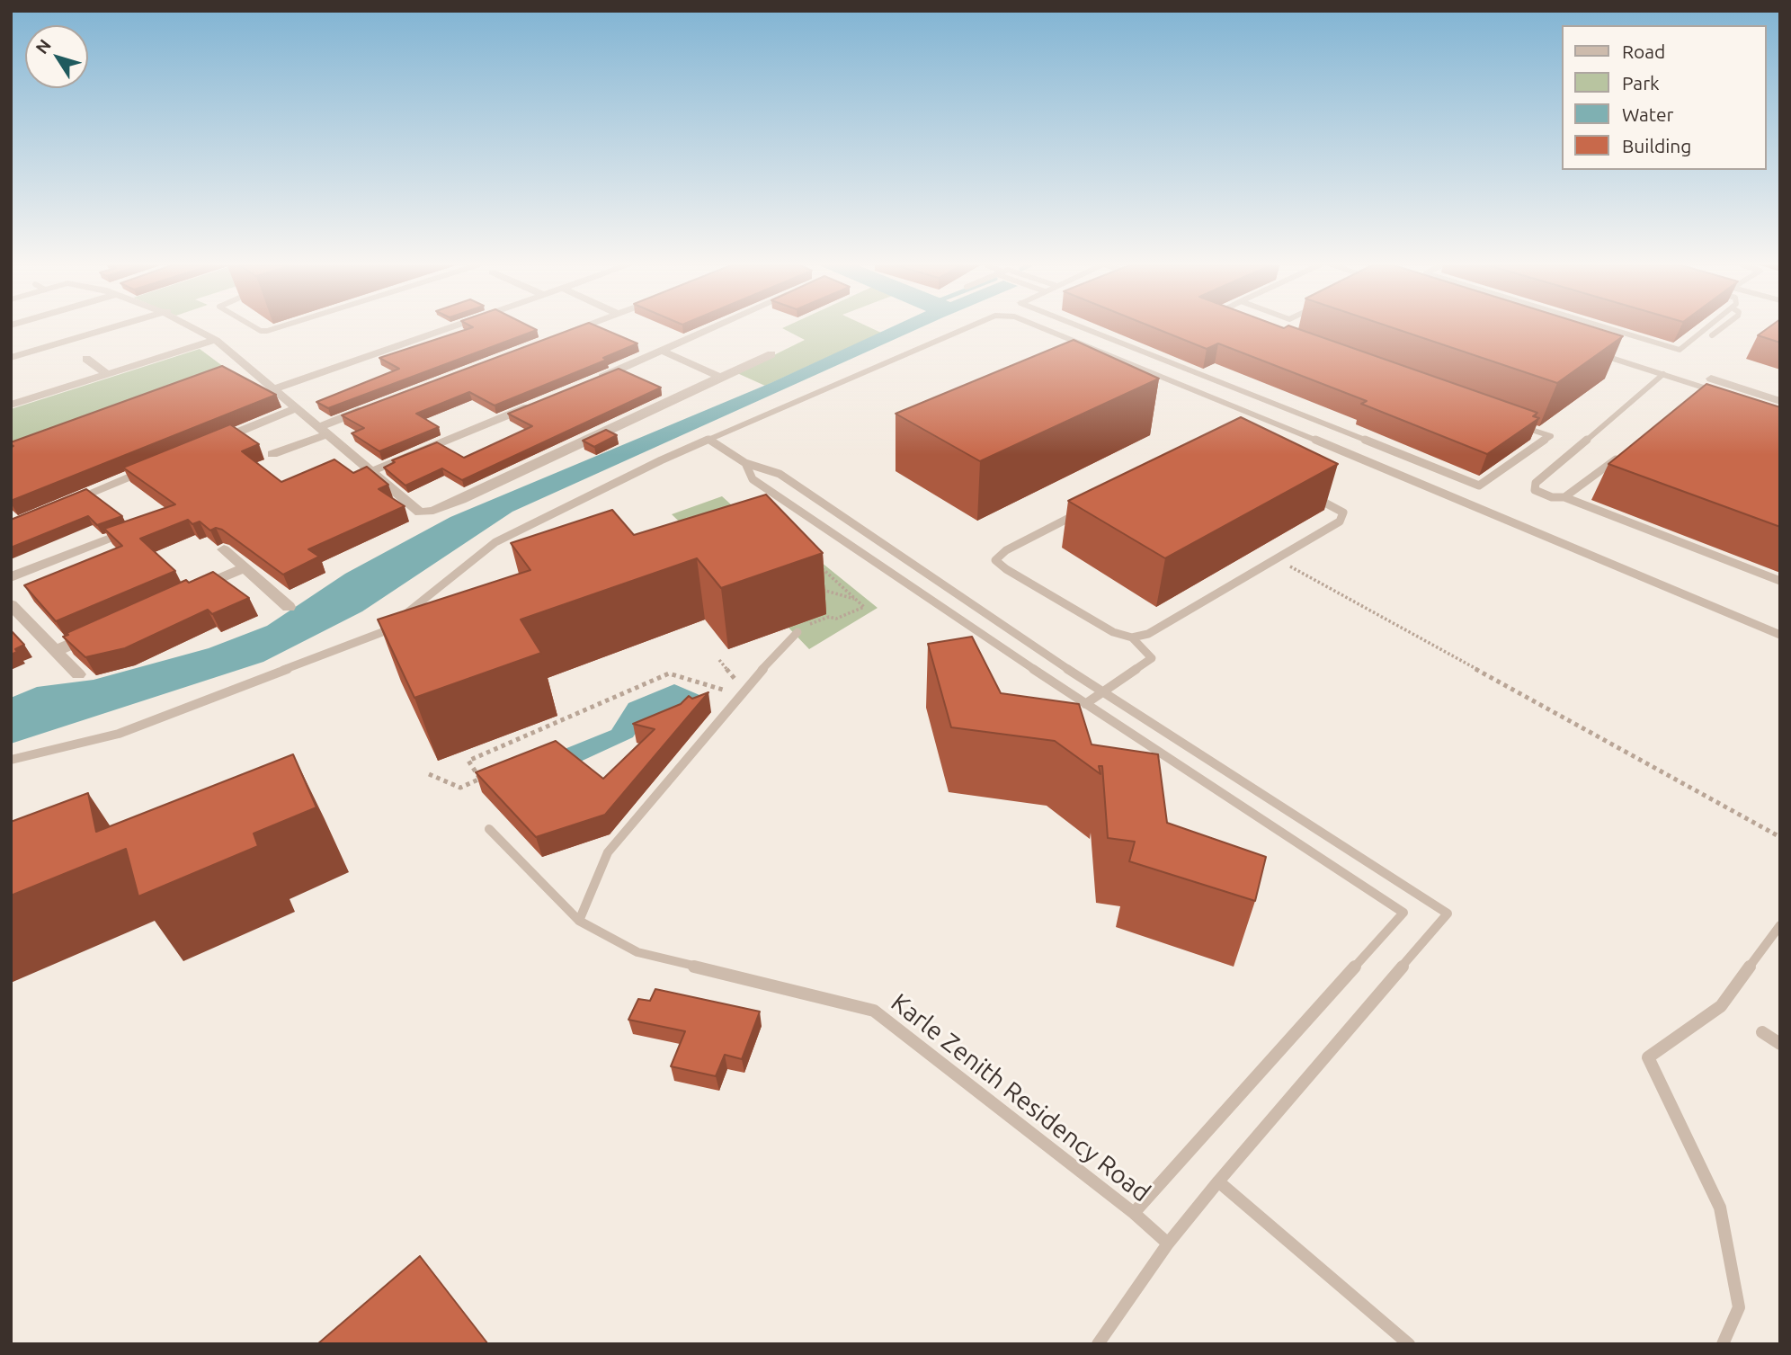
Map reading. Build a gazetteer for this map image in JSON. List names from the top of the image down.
{
  "streets": {
    "lane": ["Karle Zenith Residency Road"]
  },
  "legend": [
    "Road",
    "Park",
    "Water",
    "Building"
  ],
  "north": "top left"
}
